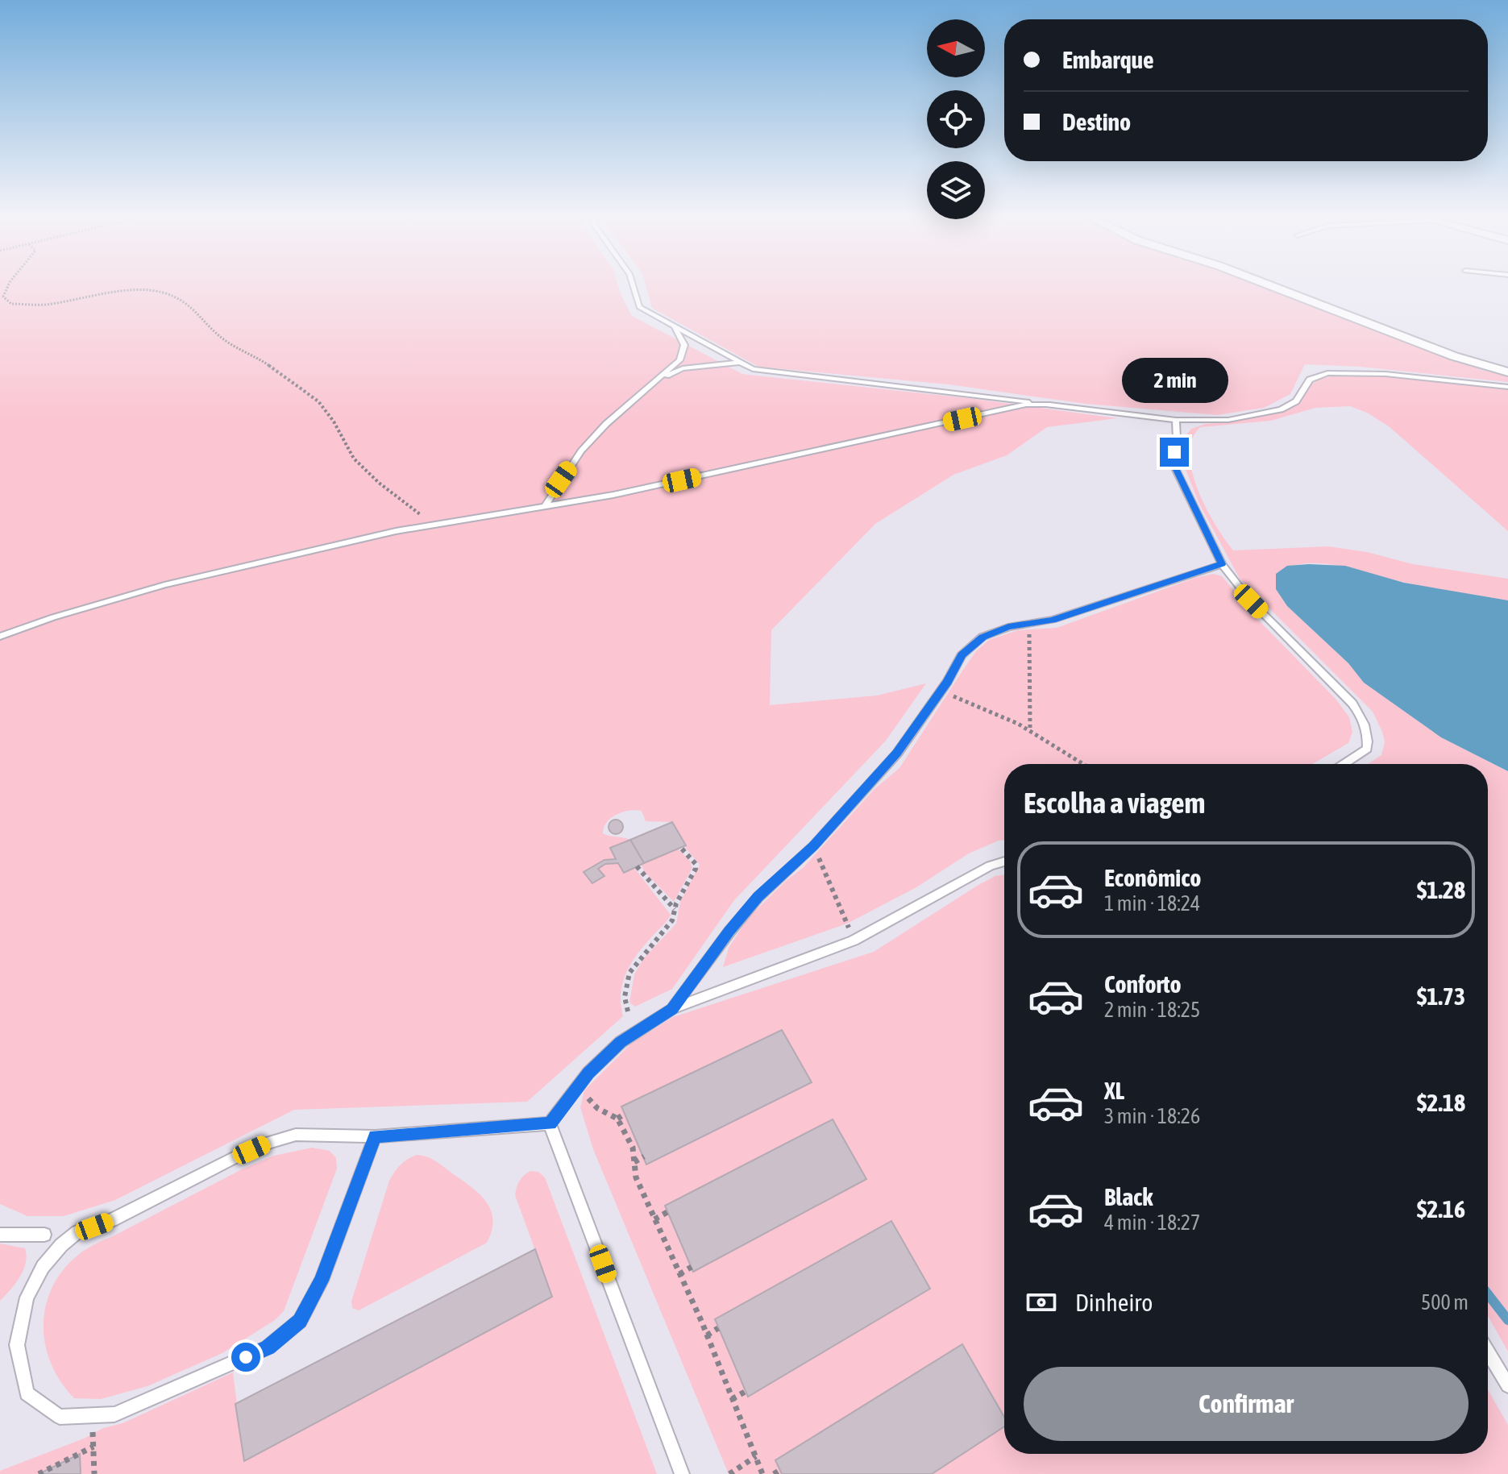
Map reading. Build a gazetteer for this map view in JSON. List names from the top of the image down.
{
  "north": "left",
  "page": {
    "banner": ["Embarque", "Destino"],
    "bubble": "2 min",
    "heading": "Escolha a viagem",
    "list": [
      {
        "name": "Econômico",
        "note": "1 min · 18:24",
        "value": "$1.28"
      },
      {
        "name": "Conforto",
        "note": "2 min · 18:25",
        "value": "$1.73"
      },
      {
        "name": "XL",
        "note": "3 min · 18:26",
        "value": "$2.18"
      },
      {
        "name": "Black",
        "note": "4 min · 18:27",
        "value": "$2.16"
      }
    ],
    "pay": ["Dinheiro", "500 m"],
    "buttons": "Confirmar"
  }
}
